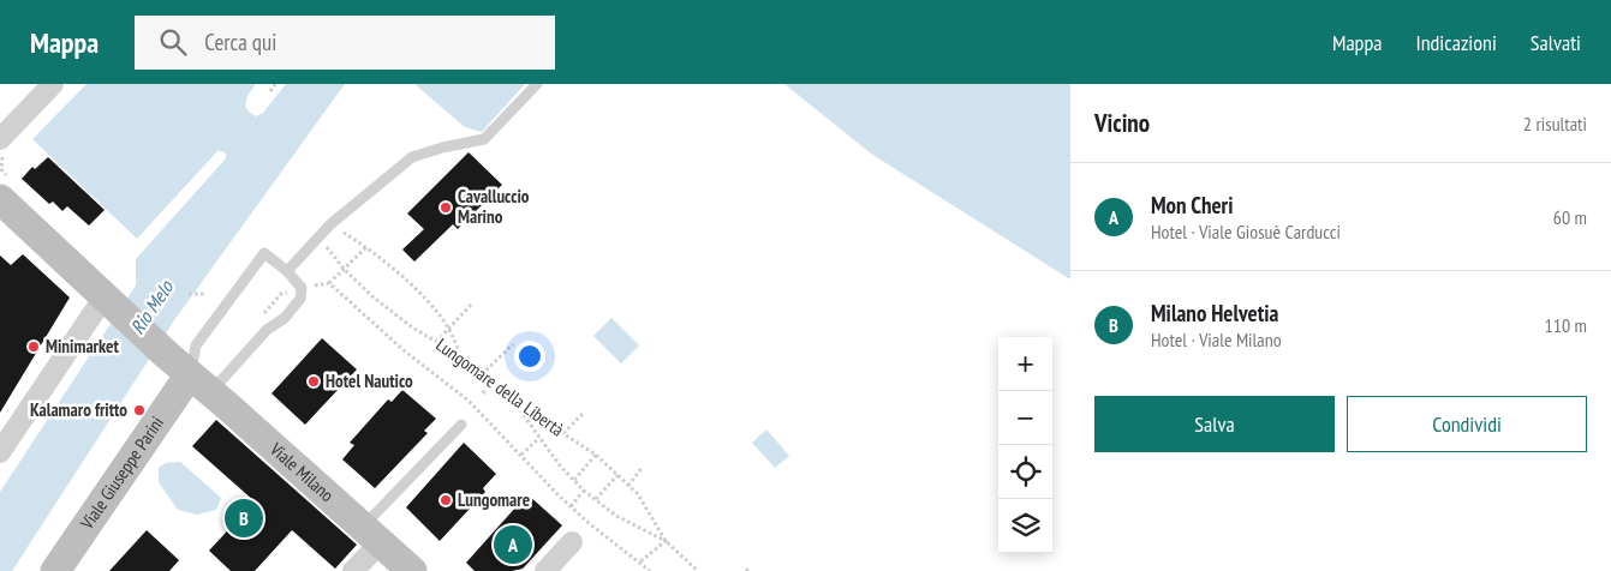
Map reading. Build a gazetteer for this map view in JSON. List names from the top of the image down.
{
  "streets": {
    "street": ["Viale Milano", "Viale Giuseppe Parini"],
    "path": ["Lungomare della Libertà"]
  },
  "crossings": [
    ["Viale Milano", "Viale Giuseppe Parini"]
  ],
  "water": ["Rio Melo"],
  "places": [
    "Cavalluccio Marino",
    "Minimarket",
    "Hotel Nautico",
    "Kalamaro fritto",
    "Lungomare"
  ],
  "page": {
    "header": "Mappa",
    "search": "Cerca qui",
    "nav": ["Mappa", "Indicazioni", "Salvati"],
    "heading": ["Vicino", "2 risultati"],
    "list": [
      {
        "mark": "A",
        "name": "Mon Cheri",
        "note": "Hotel · Viale Giosuè Carducci",
        "value": "60 m"
      },
      {
        "mark": "B",
        "name": "Milano Helvetia",
        "note": "Hotel · Viale Milano",
        "value": "110 m"
      }
    ],
    "map_buttons": ["+", "−"],
    "buttons": ["Salva", "Condividi"],
    "pins": ["B", "A"]
  }
}
